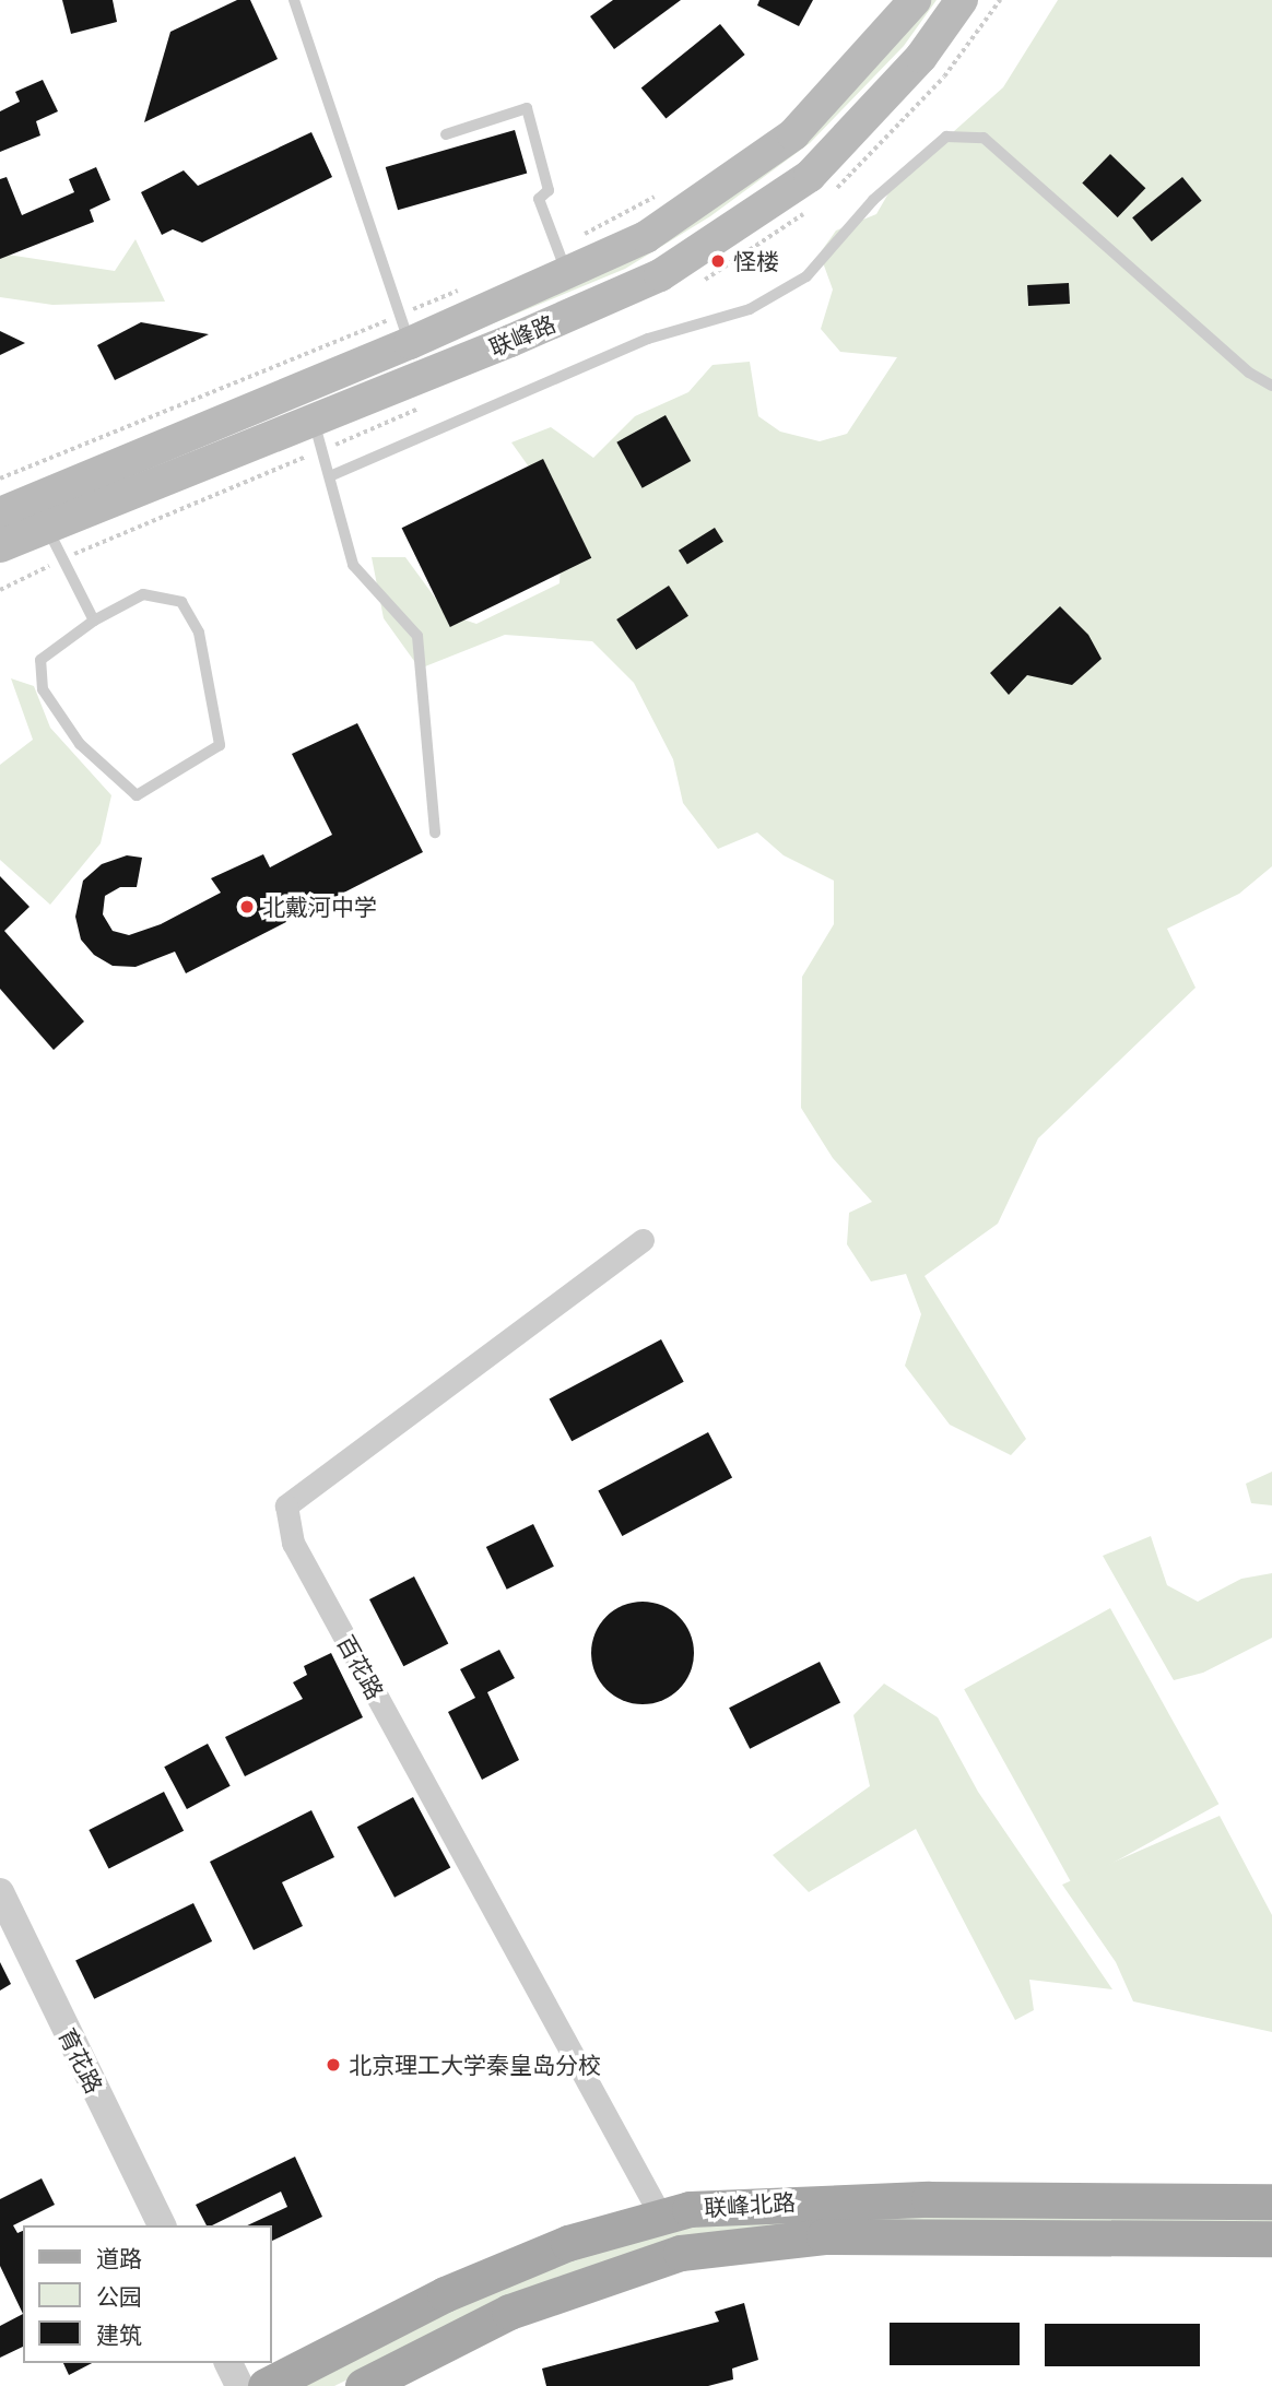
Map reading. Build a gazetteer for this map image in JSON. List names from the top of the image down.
{
  "streets": {
    "main road": ["联峰路", "联峰北路"],
    "street": ["百花路", "育花路"]
  },
  "crossings": [
    ["百花路", "联峰北路"]
  ],
  "places": ["怪楼", "北戴河中学", "北京理工大学秦皇岛分校"],
  "legend": ["道路", "公园", "建筑"]
}
